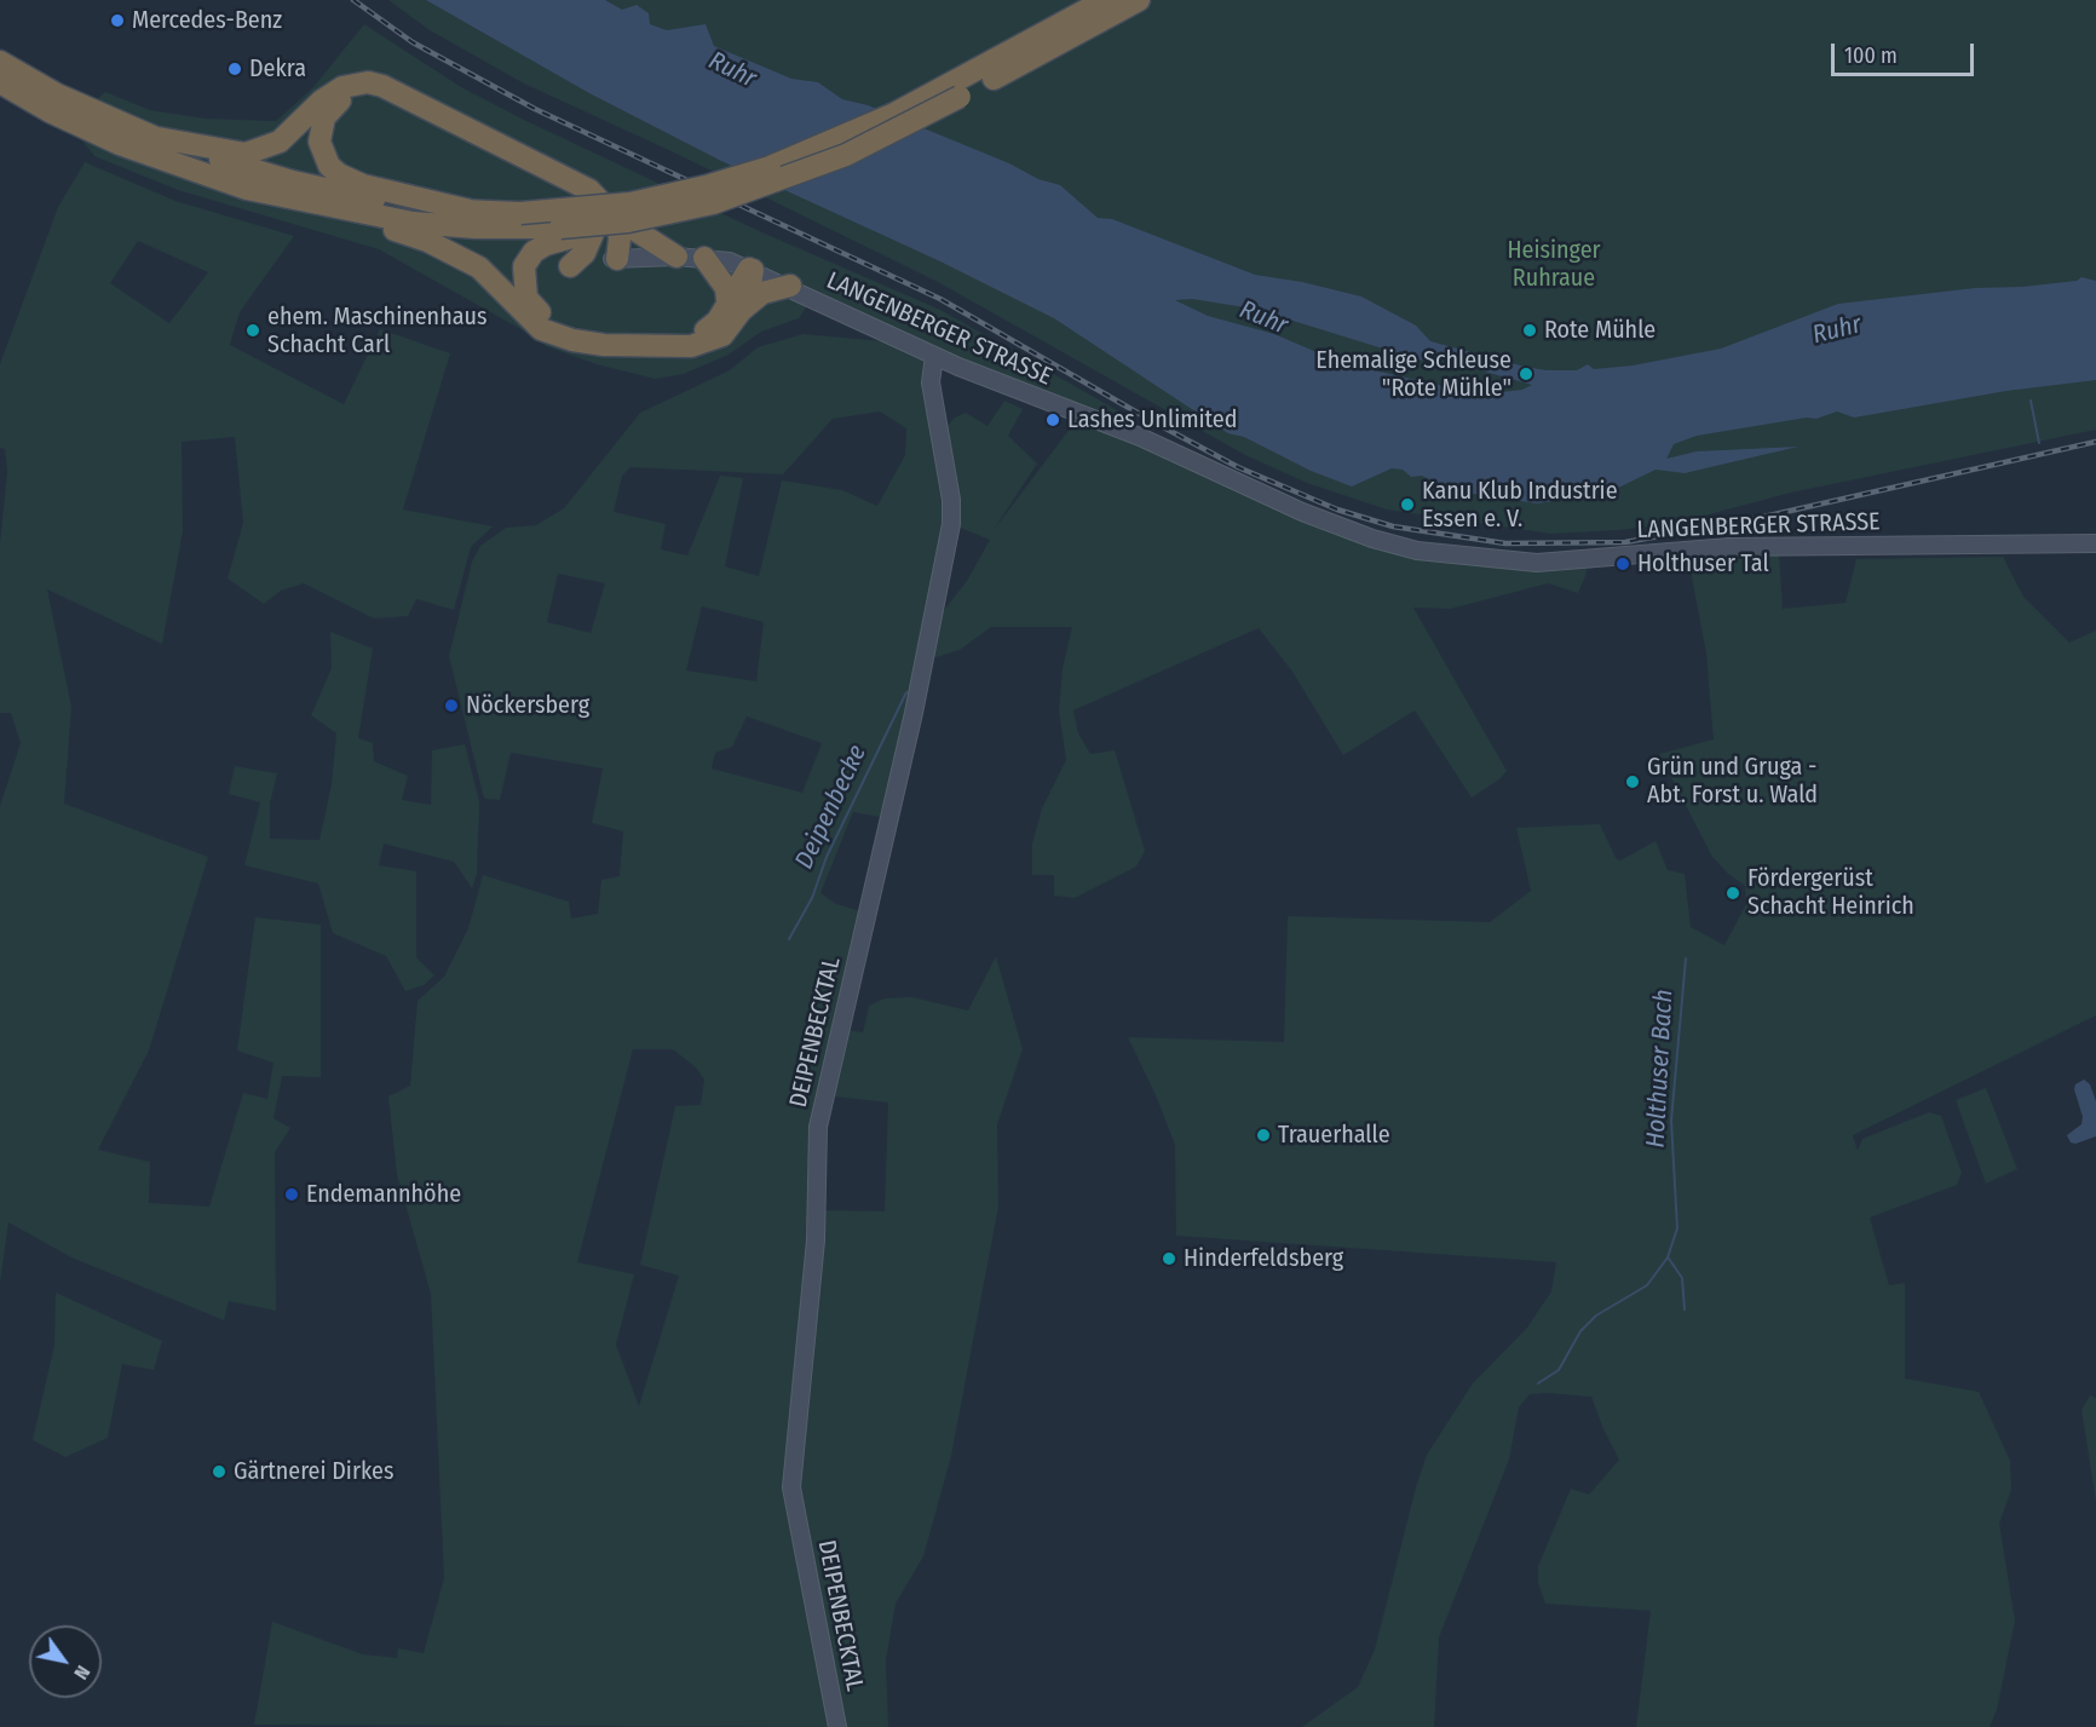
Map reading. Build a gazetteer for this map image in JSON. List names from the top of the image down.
{
  "streets": {
    "main road": ["LANGENBERGER STRASSE", "DEIPENBECKTAL"]
  },
  "crossings": [
    ["LANGENBERGER STRASSE", "DEIPENBECKTAL"]
  ],
  "water": ["Ruhr", "Deipenbecke", "Holthuser Bach"],
  "parks": ["Heisinger Ruhraue"],
  "places": [
    "Mercedes-Benz",
    "Dekra",
    "ehem. Maschinenhaus Schacht Carl",
    "Rote Mühle",
    "Ehemalige Schleuse \"Rote Mühle\"",
    "Lashes Unlimited",
    "Kanu Klub Industrie Essen e. V.",
    "Holthuser Tal",
    "Nöckersberg",
    "Grün und Gruga - Abt. Forst u. Wald",
    "Fördergerüst Schacht Heinrich",
    "Trauerhalle",
    "Endemannhöhe",
    "Hinderfeldsberg",
    "Gärtnerei Dirkes"
  ],
  "scale_bar": "100 m",
  "north": "bottom right"
}
